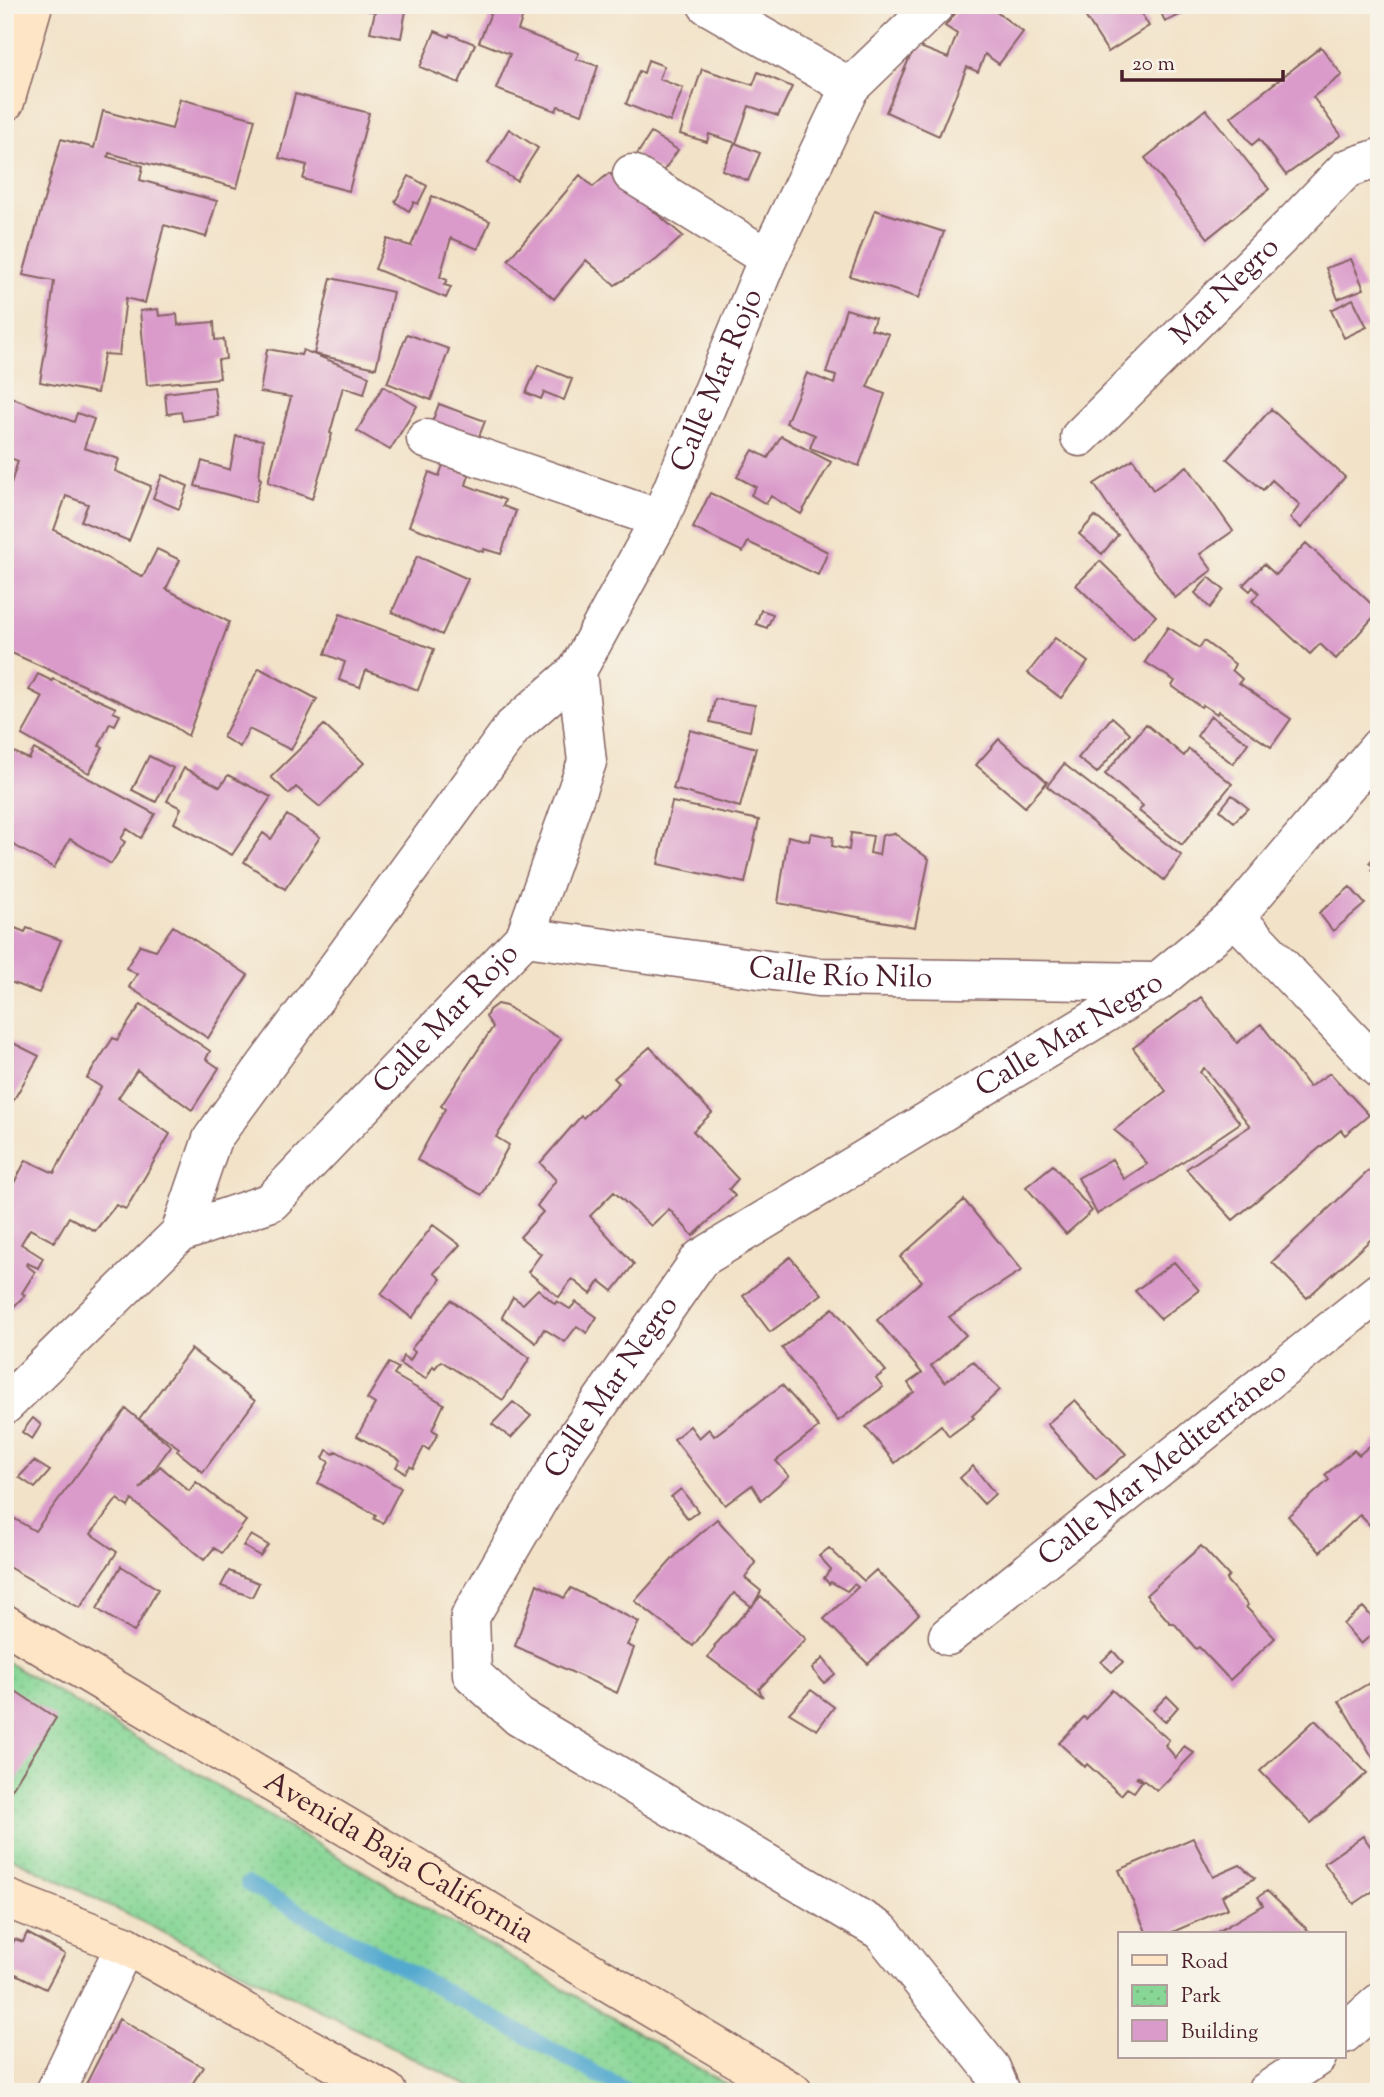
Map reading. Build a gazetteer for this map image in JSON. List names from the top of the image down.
{
  "streets": {
    "street": [
      "Mar Negro",
      "Calle Mar Rojo",
      "Calle Río Nilo",
      "Calle Mar Negro",
      "Calle Mar Mediterráneo",
      "Avenida Baja California"
    ]
  },
  "crossings": [
    ["Calle Mar Rojo", "Calle Río Nilo"],
    ["Calle Río Nilo", "Calle Mar Negro"]
  ],
  "legend": ["Road", "Park", "Building"],
  "scale_bar": "20 m"
}
